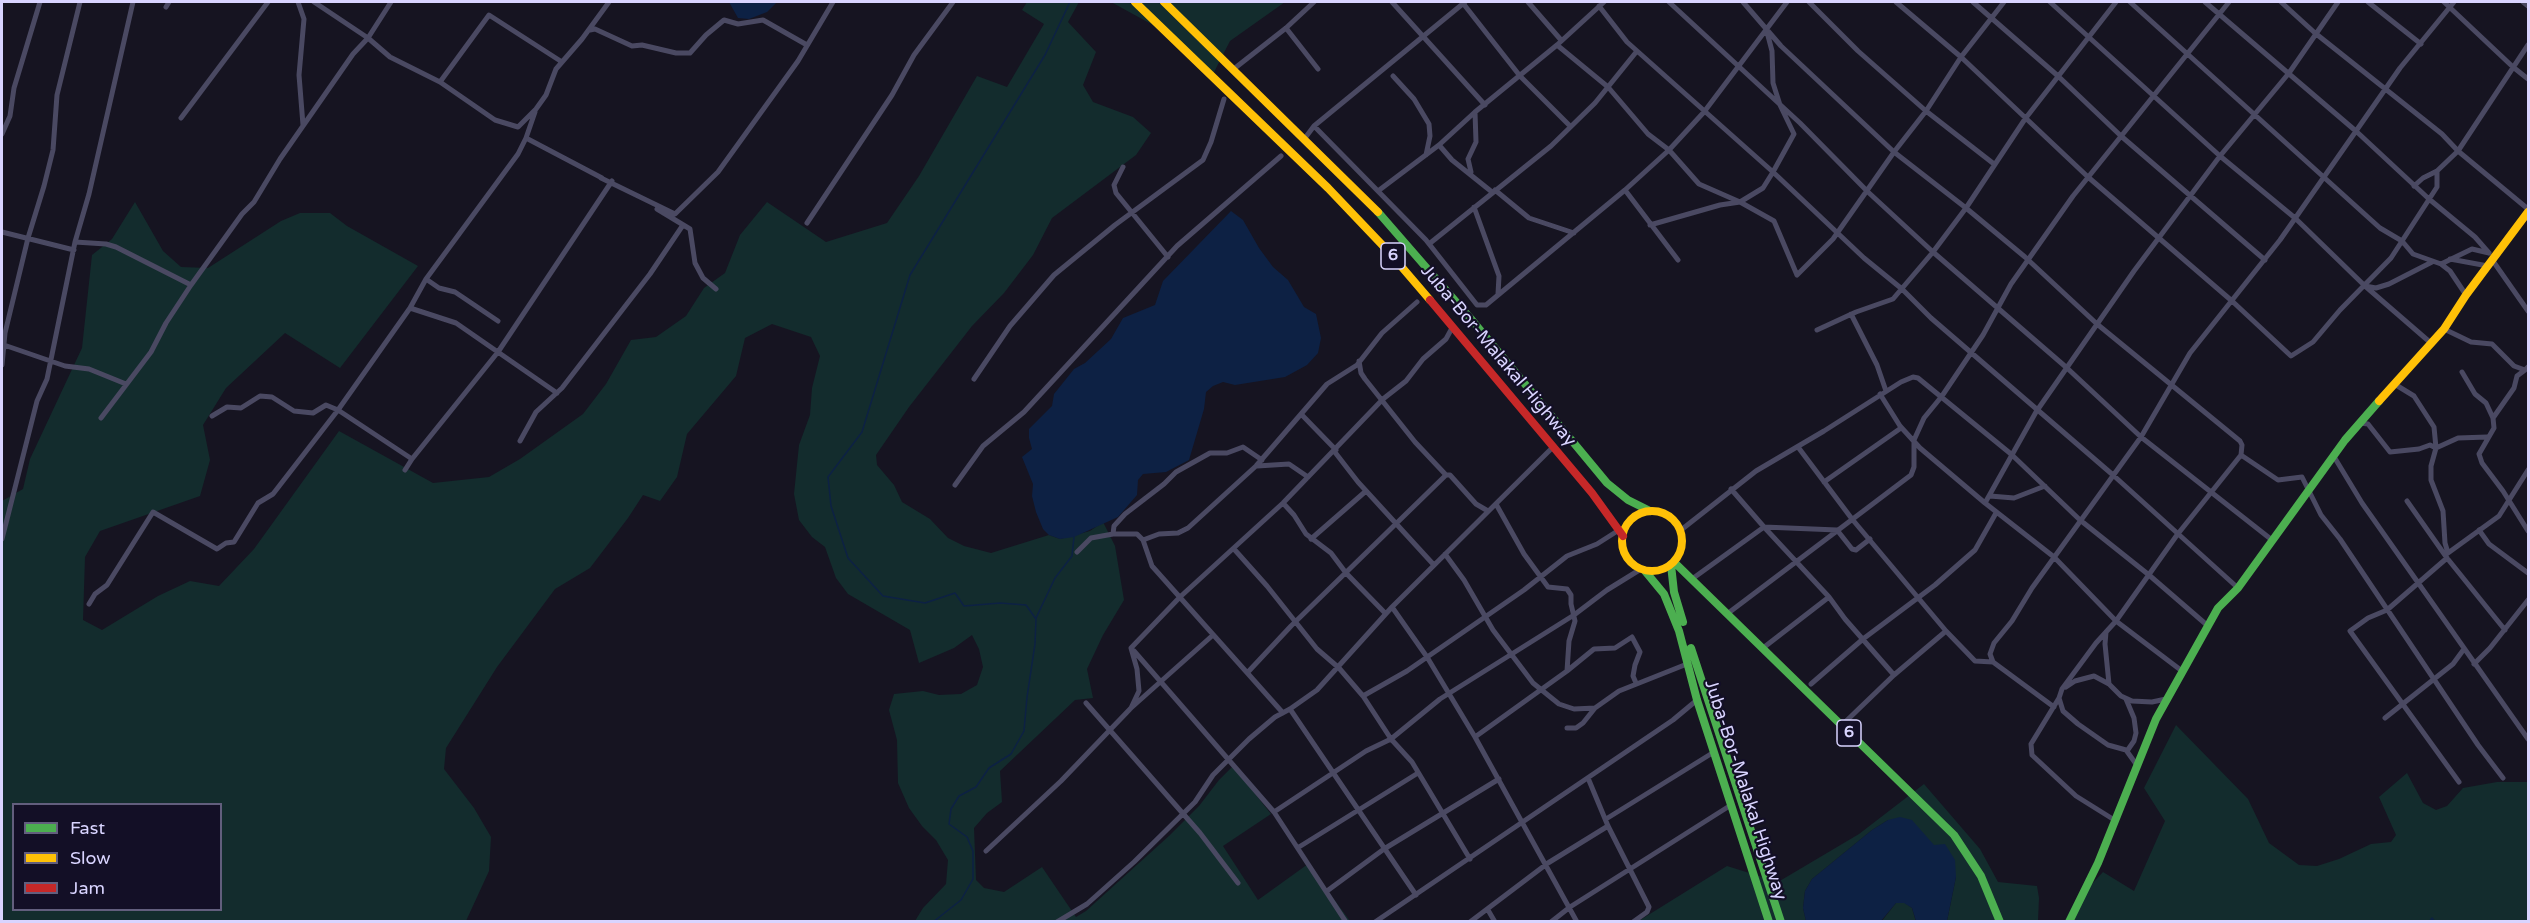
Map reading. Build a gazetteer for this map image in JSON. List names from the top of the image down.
{
  "streets": {
    "main road": ["6", "Juba-Bor-Malakal Highway"]
  },
  "crossings": [
    ["6", "Juba-Bor-Malakal Highway"]
  ],
  "legend": ["Fast", "Slow", "Jam"]
}
